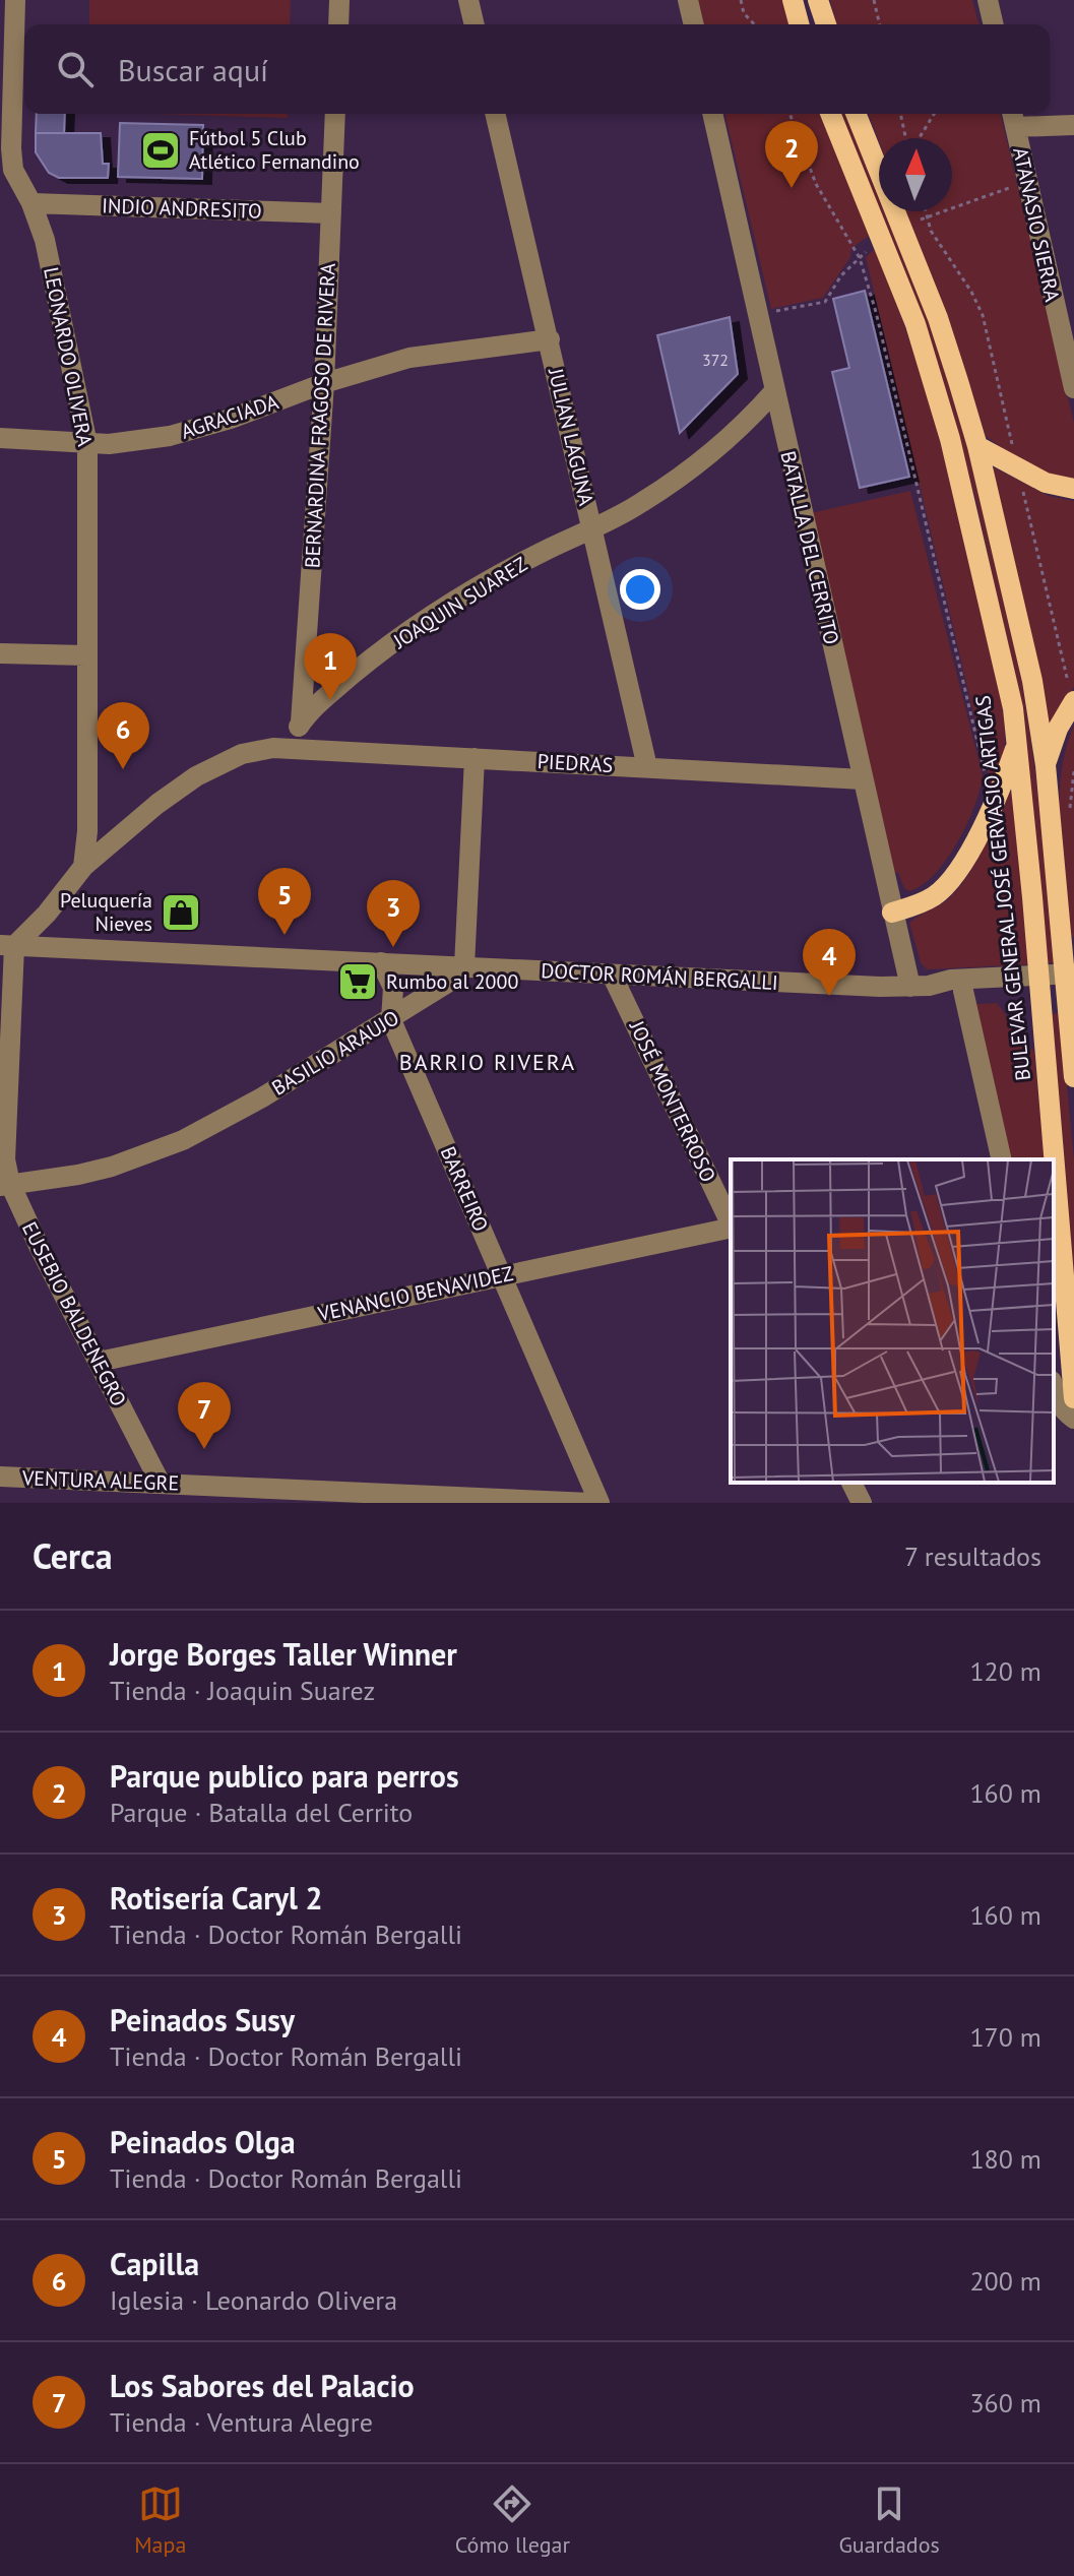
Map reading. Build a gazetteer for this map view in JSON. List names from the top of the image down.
{
  "streets": {
    "main road": ["BULEVAR GENERAL JOSÉ GERVASIO ARTIGAS"],
    "street": [
      "INDIO ANDRESITO",
      "ATANASIO SIERRA",
      "LEONARDO OLIVERA",
      "BERNARDINA FRAGOSO DE RIVERA",
      "AGRACIADA",
      "JULIAN LAGUNA",
      "BATALLA DEL CERRITO",
      "JOAQUIN SUAREZ",
      "PIEDRAS",
      "DOCTOR ROMÁN BERGALLI",
      "BASILIO ARAUJO",
      "JOSÉ MONTERROSO",
      "BARREIRO",
      "VENANCIO BENAVIDEZ",
      "EUSEBIO BALDENEGRO",
      "VENTURA ALEGRE"
    ]
  },
  "crossings": [
    ["INDIO ANDRESITO", "LEONARDO OLIVERA"],
    ["INDIO ANDRESITO", "BERNARDINA FRAGOSO DE RIVERA"],
    ["LEONARDO OLIVERA", "AGRACIADA"],
    ["BERNARDINA FRAGOSO DE RIVERA", "AGRACIADA"],
    ["BERNARDINA FRAGOSO DE RIVERA", "JOAQUIN SUAREZ"],
    ["AGRACIADA", "JULIAN LAGUNA"],
    ["JULIAN LAGUNA", "JOAQUIN SUAREZ"],
    ["JULIAN LAGUNA", "PIEDRAS"],
    ["BATALLA DEL CERRITO", "JOAQUIN SUAREZ"],
    ["BATALLA DEL CERRITO", "PIEDRAS"],
    ["BATALLA DEL CERRITO", "DOCTOR ROMÁN BERGALLI"],
    ["JOAQUIN SUAREZ", "PIEDRAS"],
    ["DOCTOR ROMÁN BERGALLI", "BASILIO ARAUJO"],
    ["DOCTOR ROMÁN BERGALLI", "JOSÉ MONTERROSO"],
    ["DOCTOR ROMÁN BERGALLI", "BARREIRO"],
    ["DOCTOR ROMÁN BERGALLI", "EUSEBIO BALDENEGRO"],
    ["BASILIO ARAUJO", "BARREIRO"],
    ["BASILIO ARAUJO", "EUSEBIO BALDENEGRO"],
    ["BARREIRO", "VENANCIO BENAVIDEZ"],
    ["VENANCIO BENAVIDEZ", "EUSEBIO BALDENEGRO"],
    ["EUSEBIO BALDENEGRO", "VENTURA ALEGRE"]
  ],
  "districts": ["BARRIO RIVERA"],
  "places": {
    "sports": ["Fútbol 5 Club Atlético Fernandino"],
    "shop": ["Peluquería Nieves"],
    "supermarket": ["Rumbo al 2000"]
  },
  "house_numbers": ["372"],
  "north": "top",
  "page": {
    "search": "Buscar aquí",
    "pins": [
      "2",
      "1",
      "6",
      "5",
      "3",
      "4",
      "7"
    ],
    "heading": ["Cerca", "7 resultados"],
    "list": [
      {
        "mark": "1",
        "name": "Jorge Borges Taller Winner",
        "note": "Tienda · Joaquin Suarez",
        "value": "120 m"
      },
      {
        "mark": "2",
        "name": "Parque publico para perros",
        "note": "Parque · Batalla del Cerrito",
        "value": "160 m"
      },
      {
        "mark": "3",
        "name": "Rotisería Caryl 2",
        "note": "Tienda · Doctor Román Bergalli",
        "value": "160 m"
      },
      {
        "mark": "4",
        "name": "Peinados Susy",
        "note": "Tienda · Doctor Román Bergalli",
        "value": "170 m"
      },
      {
        "mark": "5",
        "name": "Peinados Olga",
        "note": "Tienda · Doctor Román Bergalli",
        "value": "180 m"
      },
      {
        "mark": "6",
        "name": "Capilla",
        "note": "Iglesia · Leonardo Olivera",
        "value": "200 m"
      },
      {
        "mark": "7",
        "name": "Los Sabores del Palacio",
        "note": "Tienda · Ventura Alegre",
        "value": "360 m"
      }
    ],
    "nav": ["Mapa", "Cómo llegar", "Guardados"]
  }
}
